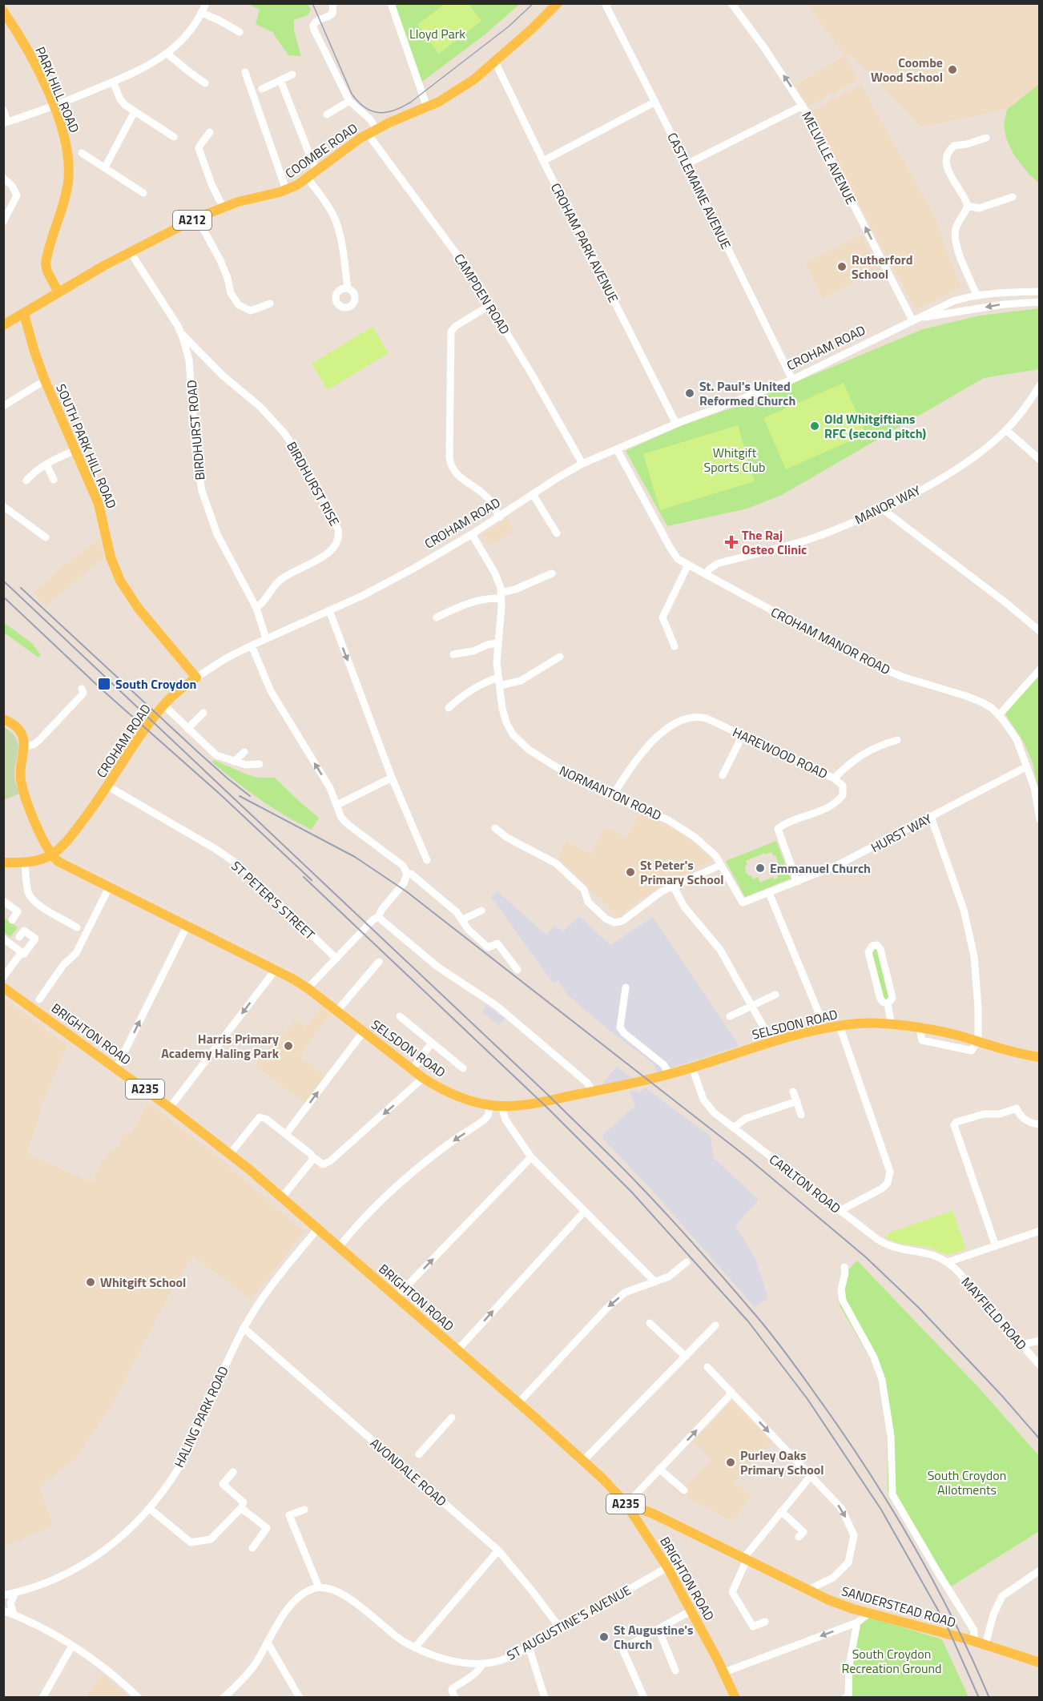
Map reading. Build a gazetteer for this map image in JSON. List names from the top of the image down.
{
  "streets": {
    "main road": [
      "PARK HILL ROAD",
      "COOMBE ROAD",
      "A212",
      "CROHAM ROAD",
      "SOUTH PARK HILL ROAD",
      "SELSDON ROAD",
      "BRIGHTON ROAD",
      "A235",
      "SANDERSTEAD ROAD"
    ],
    "street": [
      "MELVILLE AVENUE",
      "CASTLEMAINE AVENUE",
      "CROHAM PARK AVENUE",
      "CAMPDEN ROAD",
      "BIRDHURST ROAD",
      "BIRDHURST RISE",
      "MANOR WAY",
      "CROHAM MANOR ROAD",
      "HAREWOOD ROAD",
      "NORMANTON ROAD",
      "HURST WAY",
      "ST PETER'S STREET",
      "CARLTON ROAD",
      "MAYFIELD ROAD",
      "HALING PARK ROAD",
      "AVONDALE ROAD",
      "ST AUGUSTINE'S AVENUE"
    ]
  },
  "crossings": [
    ["PARK HILL ROAD", "COOMBE ROAD"],
    ["COOMBE ROAD", "CROHAM PARK AVENUE"],
    ["COOMBE ROAD", "CAMPDEN ROAD"],
    ["COOMBE ROAD", "BIRDHURST ROAD"],
    ["COOMBE ROAD", "SOUTH PARK HILL ROAD"],
    ["MELVILLE AVENUE", "CROHAM ROAD"],
    ["CASTLEMAINE AVENUE", "CROHAM ROAD"],
    ["CROHAM PARK AVENUE", "CROHAM ROAD"],
    ["CAMPDEN ROAD", "CROHAM ROAD"],
    ["CROHAM ROAD", "BIRDHURST ROAD"],
    ["CROHAM ROAD", "SOUTH PARK HILL ROAD"],
    ["CROHAM ROAD", "CROHAM MANOR ROAD"],
    ["CROHAM ROAD", "NORMANTON ROAD"],
    ["CROHAM ROAD", "ST PETER'S STREET"],
    ["CROHAM ROAD", "SELSDON ROAD"],
    ["BIRDHURST ROAD", "BIRDHURST RISE"],
    ["MANOR WAY", "CROHAM MANOR ROAD"],
    ["CROHAM MANOR ROAD", "HURST WAY"],
    ["HAREWOOD ROAD", "NORMANTON ROAD"],
    ["HAREWOOD ROAD", "HURST WAY"],
    ["NORMANTON ROAD", "HURST WAY"],
    ["SELSDON ROAD", "CARLTON ROAD"],
    ["BRIGHTON ROAD", "HALING PARK ROAD"],
    ["BRIGHTON ROAD", "SANDERSTEAD ROAD"],
    ["BRIGHTON ROAD", "ST AUGUSTINE'S AVENUE"],
    ["CARLTON ROAD", "MAYFIELD ROAD"],
    ["HALING PARK ROAD", "AVONDALE ROAD"],
    ["AVONDALE ROAD", "ST AUGUSTINE'S AVENUE"]
  ],
  "one_way": ["MELVILLE AVENUE"],
  "parks": [
    "Lloyd Park",
    "Whitgift Sports Club",
    "South Croydon Allotments",
    "South Croydon Recreation Ground"
  ],
  "places": {
    "other": [
      "Coombe Wood School",
      "Rutherford School",
      "St. Paul's United Reformed Church",
      "Old Whitgiftians RFC (second pitch)",
      "Emmanuel Church",
      "St Peter's Primary School",
      "Harris Primary Academy Haling Park",
      "Whitgift School",
      "Purley Oaks Primary School",
      "St Augustine's Church"
    ],
    "health": ["The Raj Osteo Clinic"],
    "transit": ["South Croydon"]
  }
}
